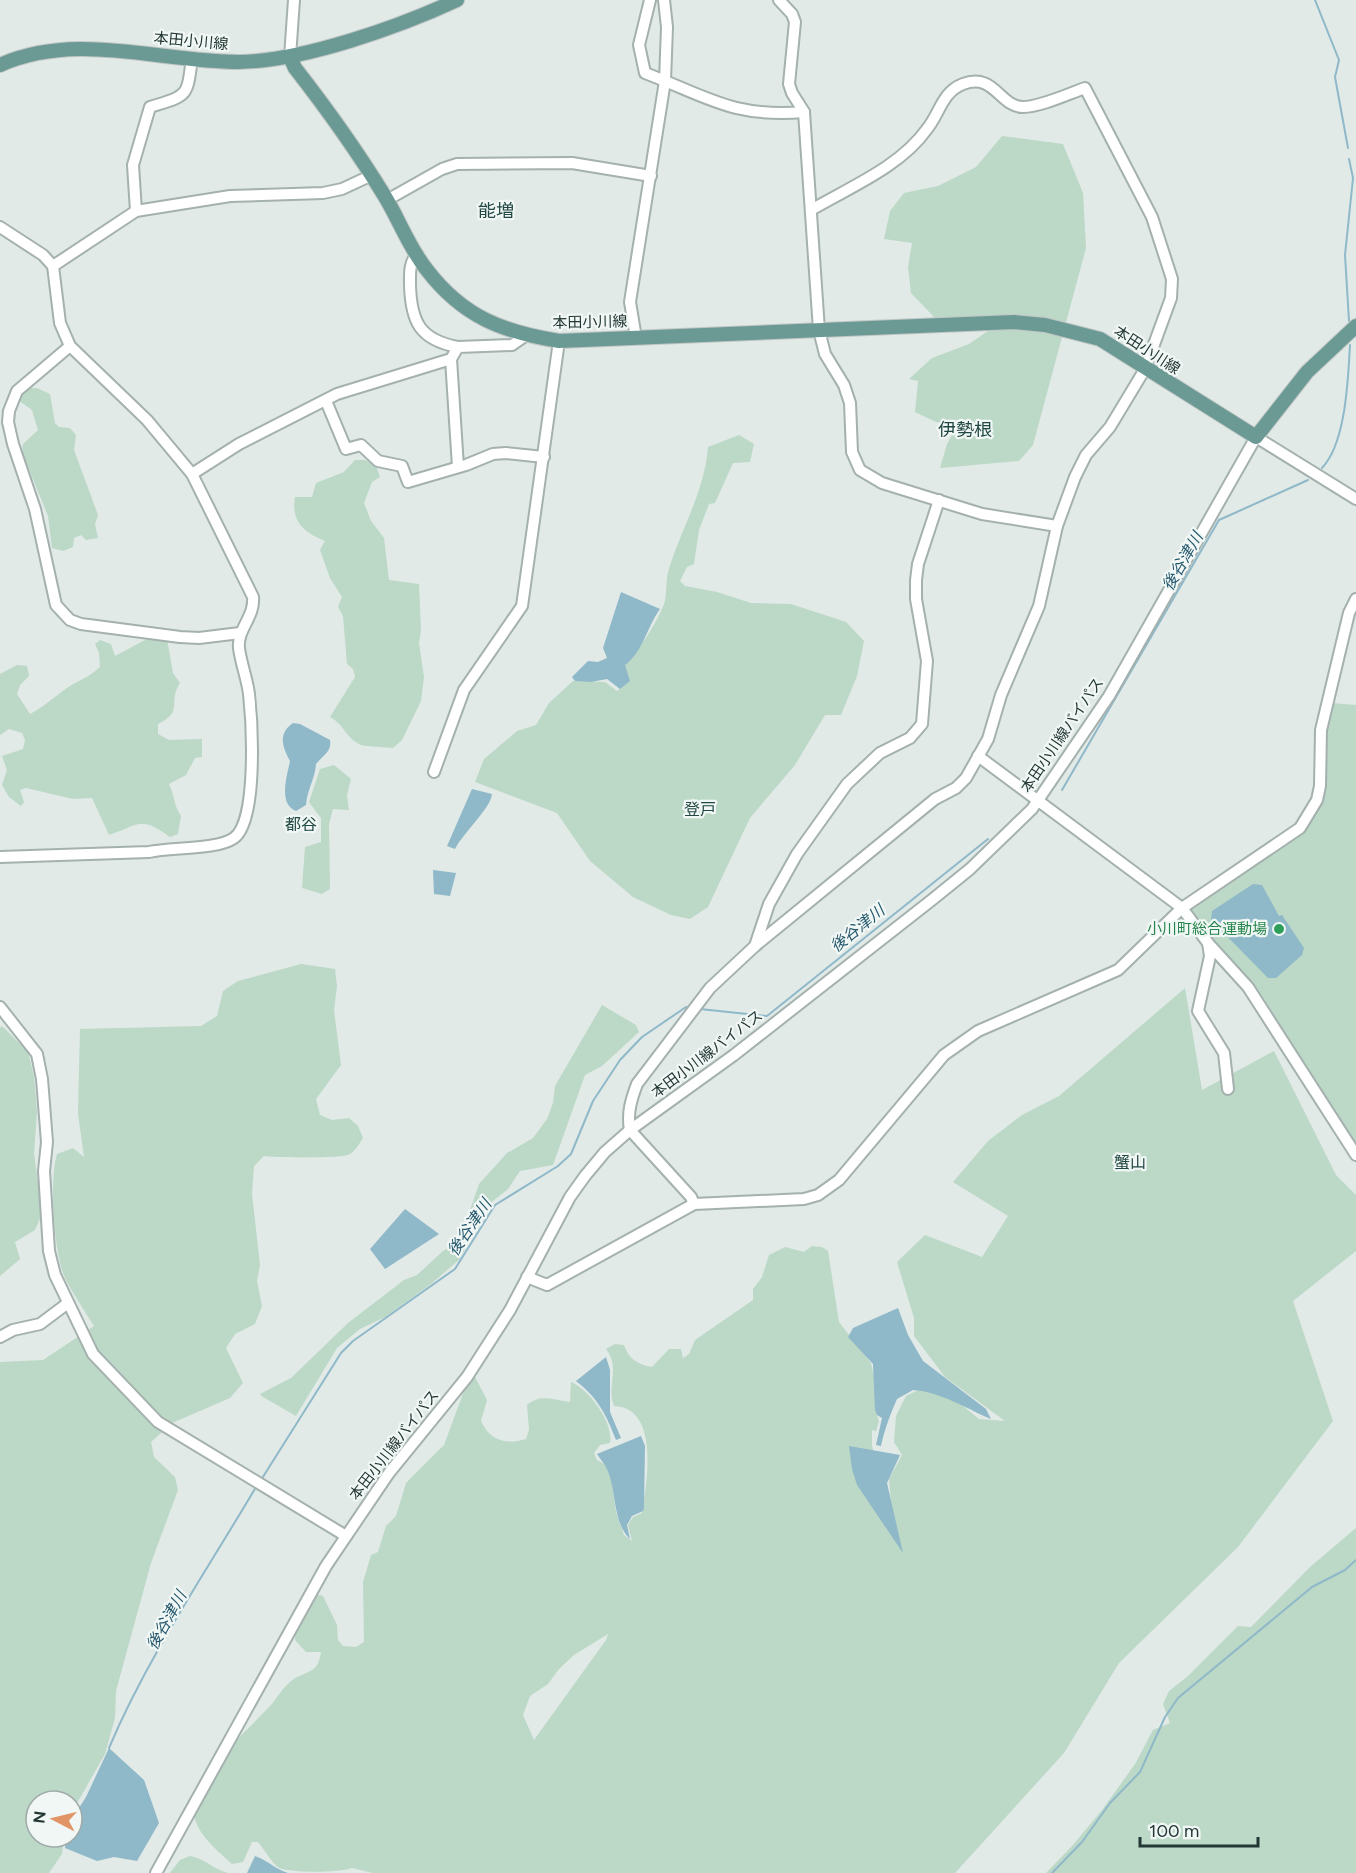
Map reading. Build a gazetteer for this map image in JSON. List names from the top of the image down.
{
  "streets": {
    "main road": ["本田小川線", "本田小川線バイパス"]
  },
  "crossings": [
    ["本田小川線", "本田小川線バイパス"]
  ],
  "districts": [
    "能増",
    "伊勢根",
    "登戸",
    "都谷",
    "蟹山"
  ],
  "water": ["後谷津川"],
  "places": ["小川町総合運動場"],
  "scale_bar": "100 m",
  "north": "left"
}
